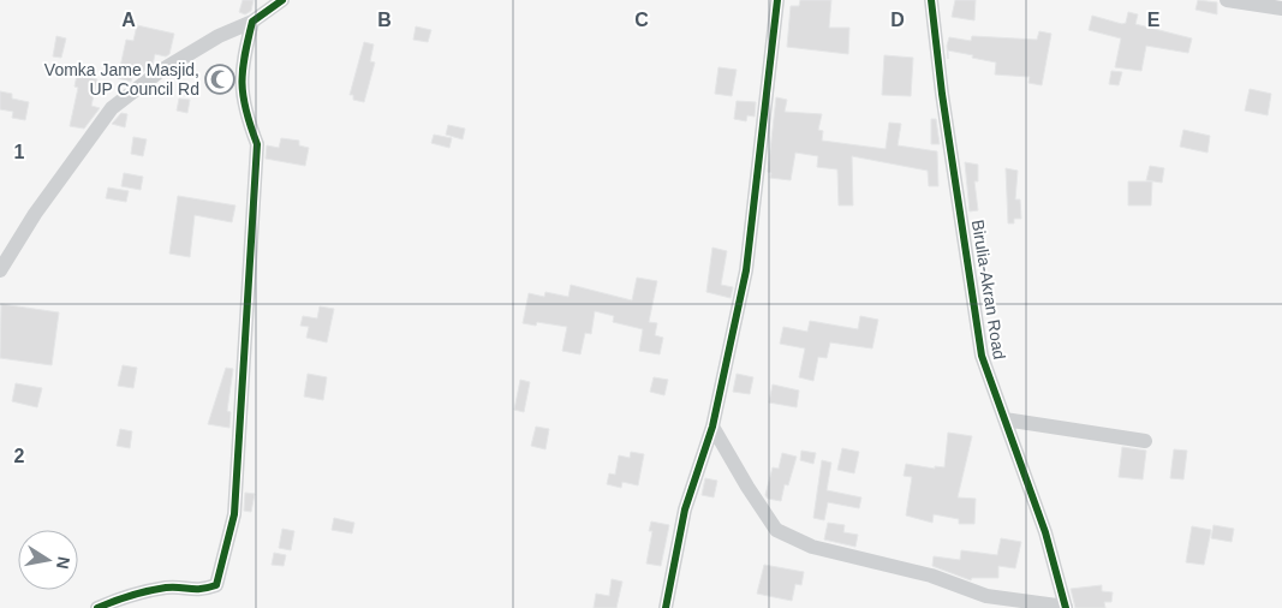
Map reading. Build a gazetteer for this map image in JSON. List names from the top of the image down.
{
  "streets": {
    "street": ["Birulia-Akran Road"]
  },
  "places": {
    "mosque": ["Vomka Jame Masjid, UP Council Rd"]
  },
  "north": "right",
  "grid": {
    "columns": [
      "A",
      "B",
      "C",
      "D",
      "E"
    ],
    "rows": ["1", "2"]
  }
}
